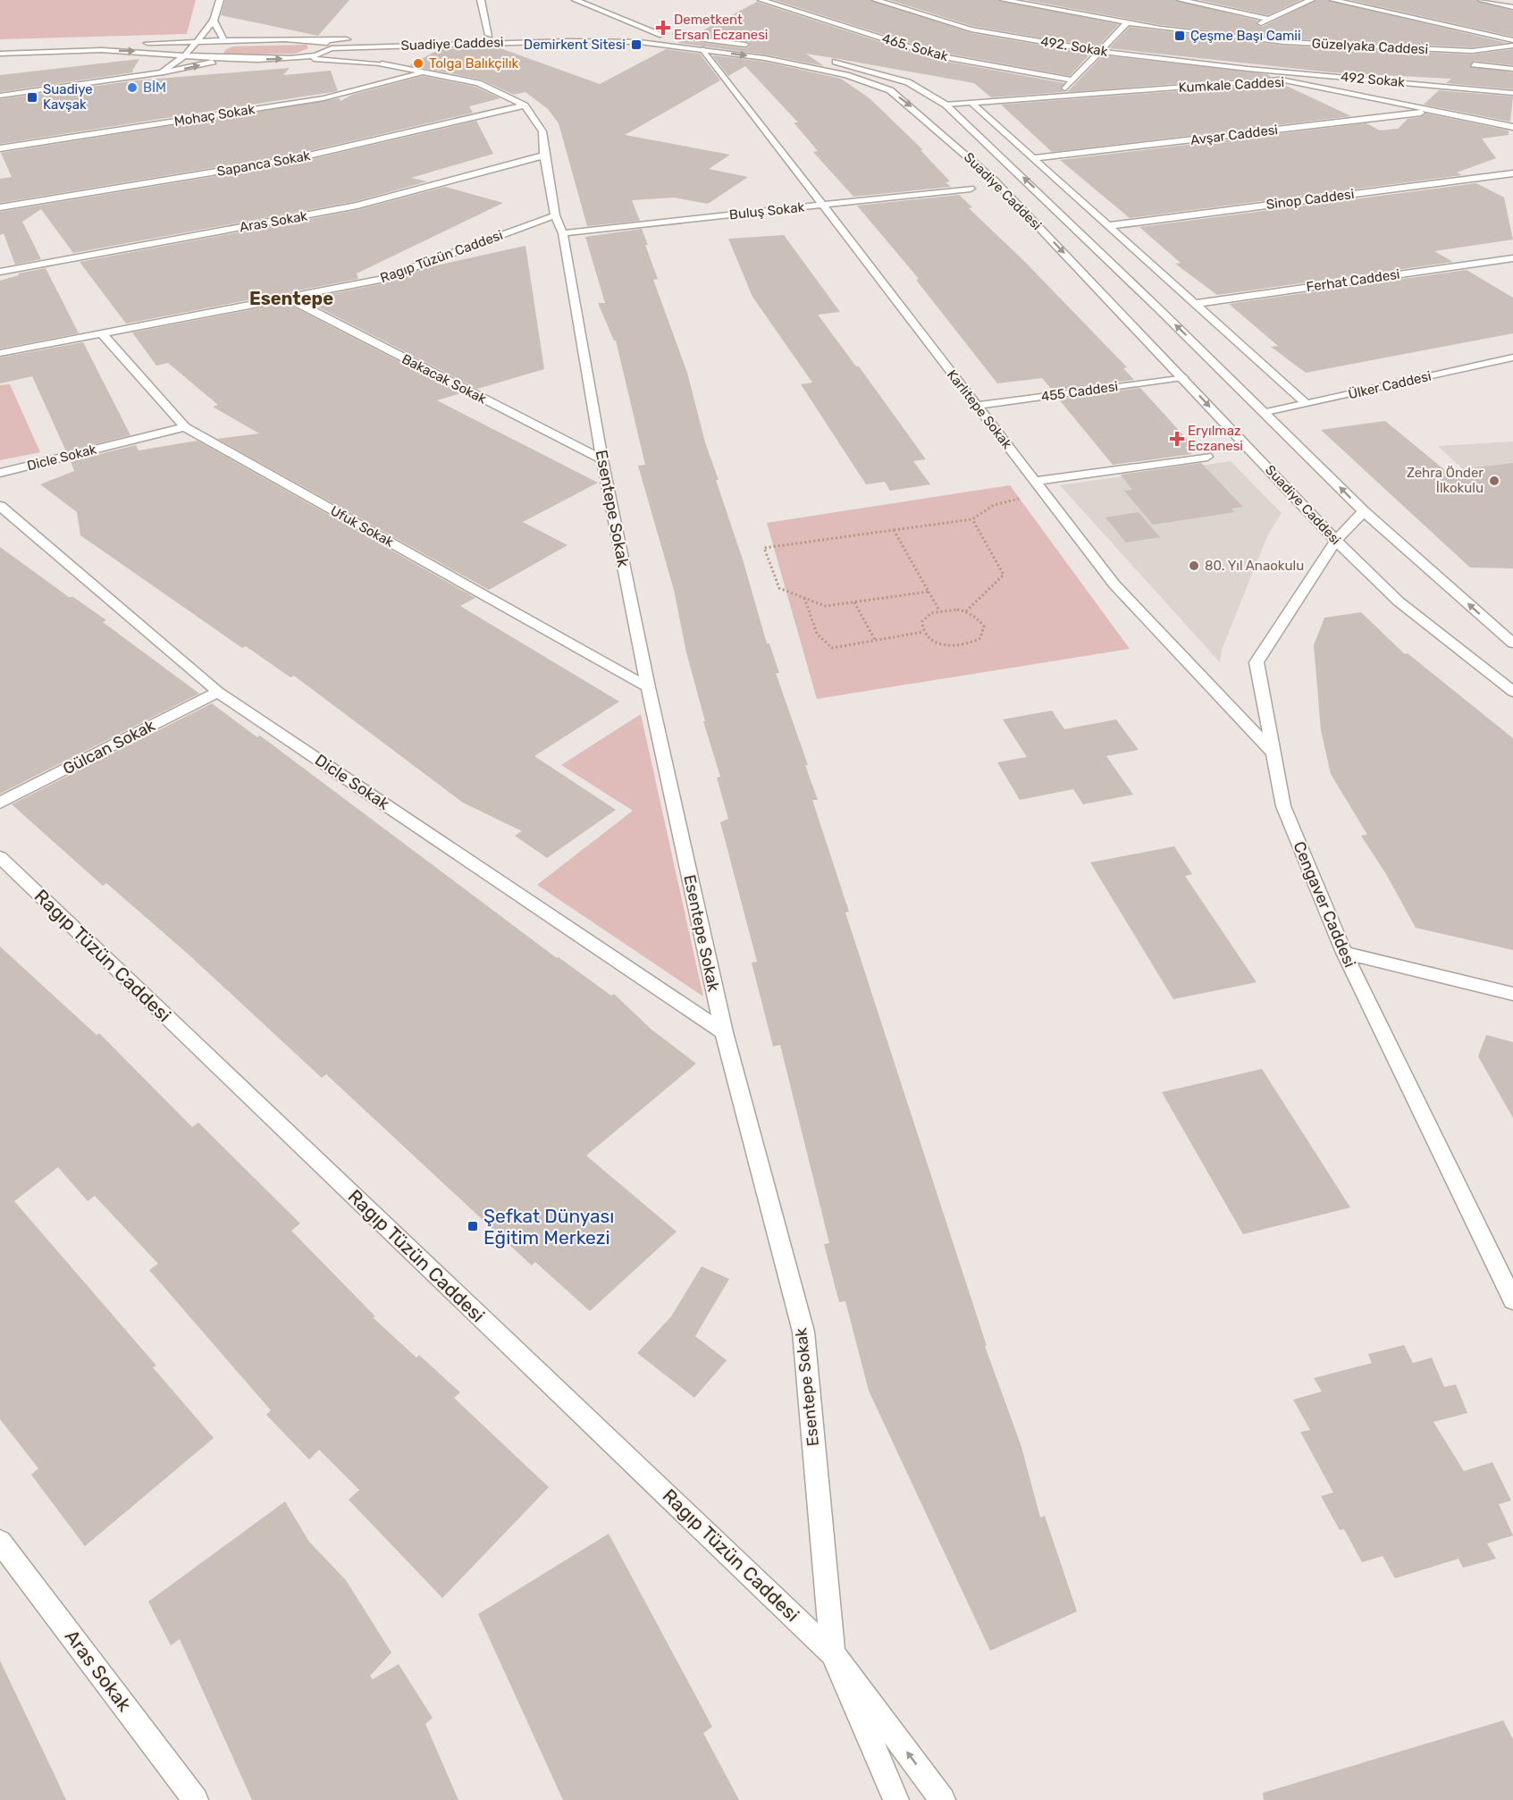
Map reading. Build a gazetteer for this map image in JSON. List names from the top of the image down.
{
  "streets": {
    "street": [
      "Suadiye Caddesi",
      "492. Sokak",
      "Güzelyaka Caddesi",
      "465. Sokak",
      "492 Sokak",
      "Kumkale Caddesi",
      "Mohaç Sokak",
      "Avşar Caddesi",
      "Sapanca Sokak",
      "Sinop Caddesi",
      "Buluş Sokak",
      "Aras Sokak",
      "Ragıp Tüzün Caddesi",
      "Ferhat Caddesi",
      "Bakacak Sokak",
      "Ülker Caddesi",
      "455 Caddesi",
      "Karlıtepe Sokak",
      "Dicle Sokak",
      "Esentepe Sokak",
      "Ufuk Sokak",
      "Gülcan Sokak",
      "Cengaver Caddesi"
    ]
  },
  "crossings": [
    ["Suadiye Caddesi", "Kumkale Caddesi"],
    ["Suadiye Caddesi", "Ülker Caddesi"],
    ["Suadiye Caddesi", "455 Caddesi"],
    ["Suadiye Caddesi", "Karlıtepe Sokak"],
    ["Suadiye Caddesi", "Cengaver Caddesi"],
    ["492. Sokak", "492 Sokak"],
    ["Kumkale Caddesi", "Avşar Caddesi"],
    ["Buluş Sokak", "Karlıtepe Sokak"],
    ["Buluş Sokak", "Esentepe Sokak"],
    ["Ragıp Tüzün Caddesi", "Bakacak Sokak"],
    ["Ragıp Tüzün Caddesi", "Esentepe Sokak"],
    ["Ragıp Tüzün Caddesi", "Ufuk Sokak"],
    ["Bakacak Sokak", "Esentepe Sokak"],
    ["455 Caddesi", "Karlıtepe Sokak"],
    ["Karlıtepe Sokak", "Cengaver Caddesi"],
    ["Dicle Sokak", "Esentepe Sokak"],
    ["Dicle Sokak", "Ufuk Sokak"],
    ["Dicle Sokak", "Gülcan Sokak"],
    ["Esentepe Sokak", "Ufuk Sokak"]
  ],
  "districts": ["Esentepe"],
  "places": {
    "health": ["Demetkent Ersan Eczanesi", "Eryılmaz Eczanesi"],
    "transit": [
      "Çeşme Başı Camii",
      "Demirkent Sitesi",
      "Suadiye Kavşak",
      "Şefkat Dünyası Eğitim Merkezi"
    ],
    "other": [
      "Tolga Balıkçilık",
      "BİM",
      "Zehra Önder İlkokulu",
      "80. Yıl Anaokulu"
    ]
  }
}
